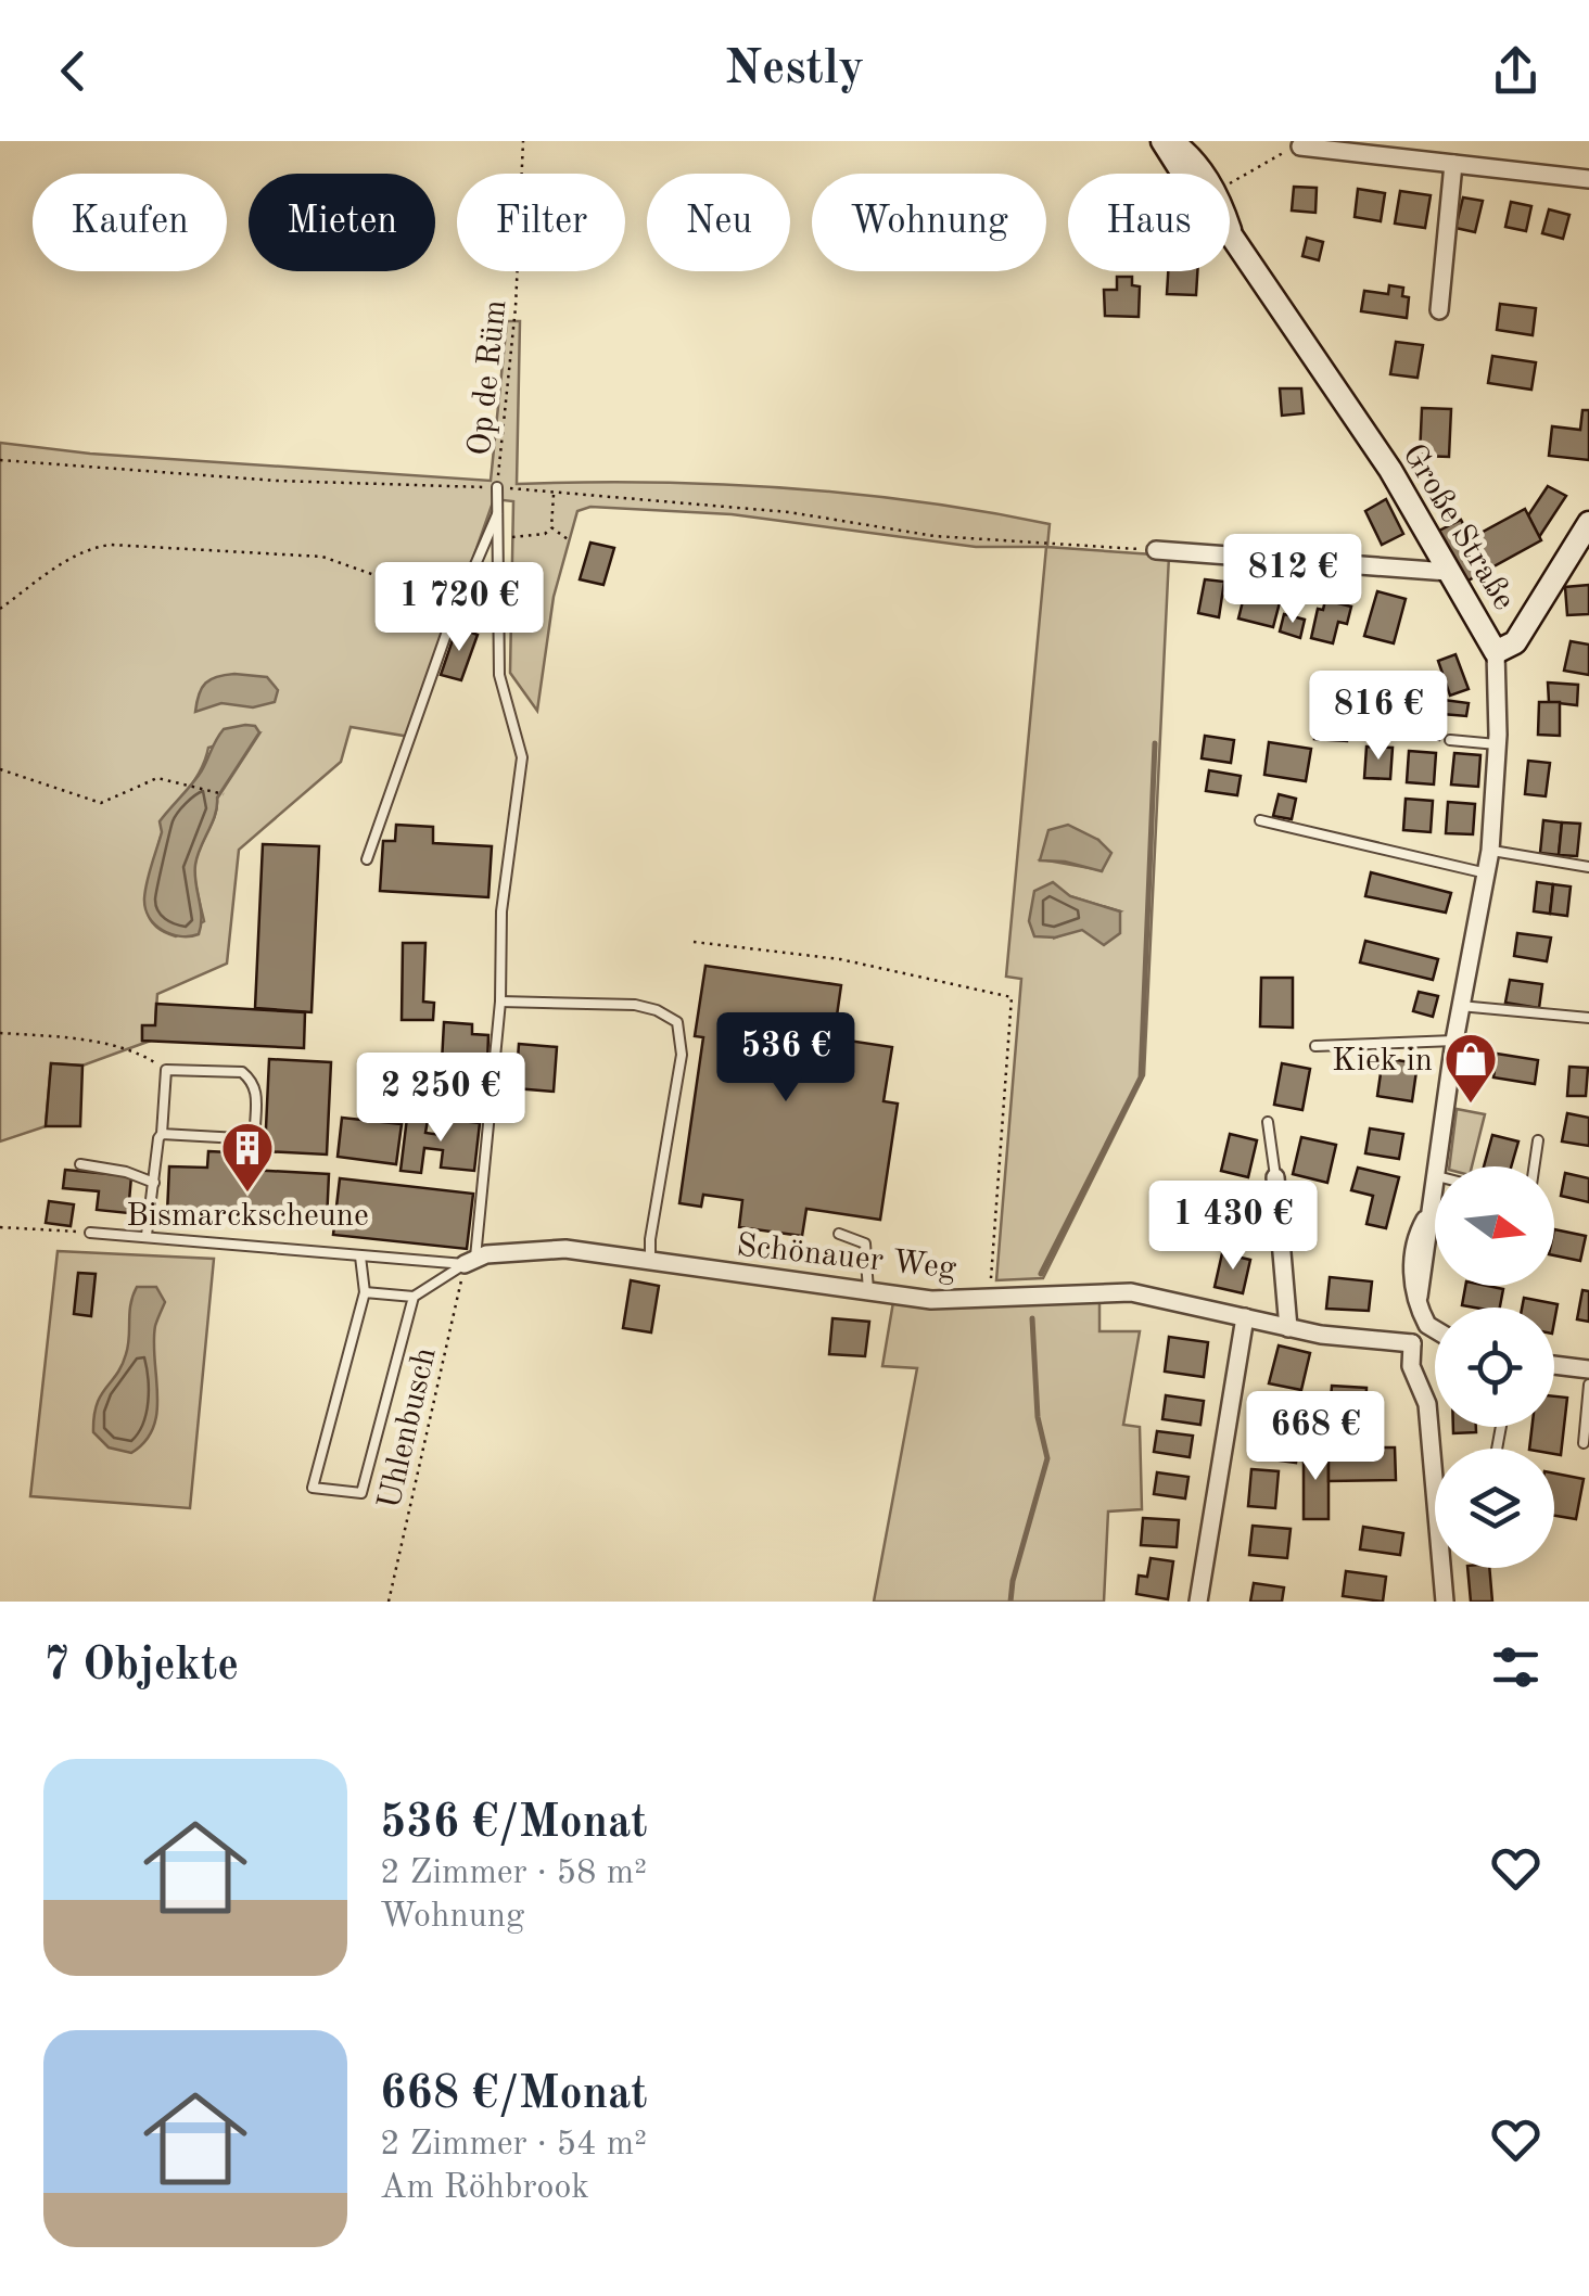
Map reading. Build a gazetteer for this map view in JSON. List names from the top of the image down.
{
  "streets": {
    "street": ["Große Straße", "Schönauer Weg"],
    "path": ["Op de Rüm", "Uhlenbusch"]
  },
  "crossings": [
    ["Schönauer Weg", "Uhlenbusch"]
  ],
  "places": {
    "shop": ["Kiek in"],
    "building": ["Bismarckscheune"]
  },
  "north": "right",
  "page": {
    "header": "Nestly",
    "chip": [
      "Kaufen",
      "Mieten",
      "Filter",
      "Neu",
      "Wohnung",
      "Haus"
    ],
    "price": [
      "812 €",
      "1 720 €",
      "816 €",
      "536 €",
      "2 250 €",
      "1 430 €",
      "668 €"
    ],
    "heading": "7 Objekte",
    "list": [
      {
        "name": "536 €/Monat",
        "note": "2 Zimmer · 58 m² · Wohnung"
      },
      {
        "name": "668 €/Monat",
        "note": "2 Zimmer · 54 m² · Am Röhbrook"
      }
    ]
  }
}
